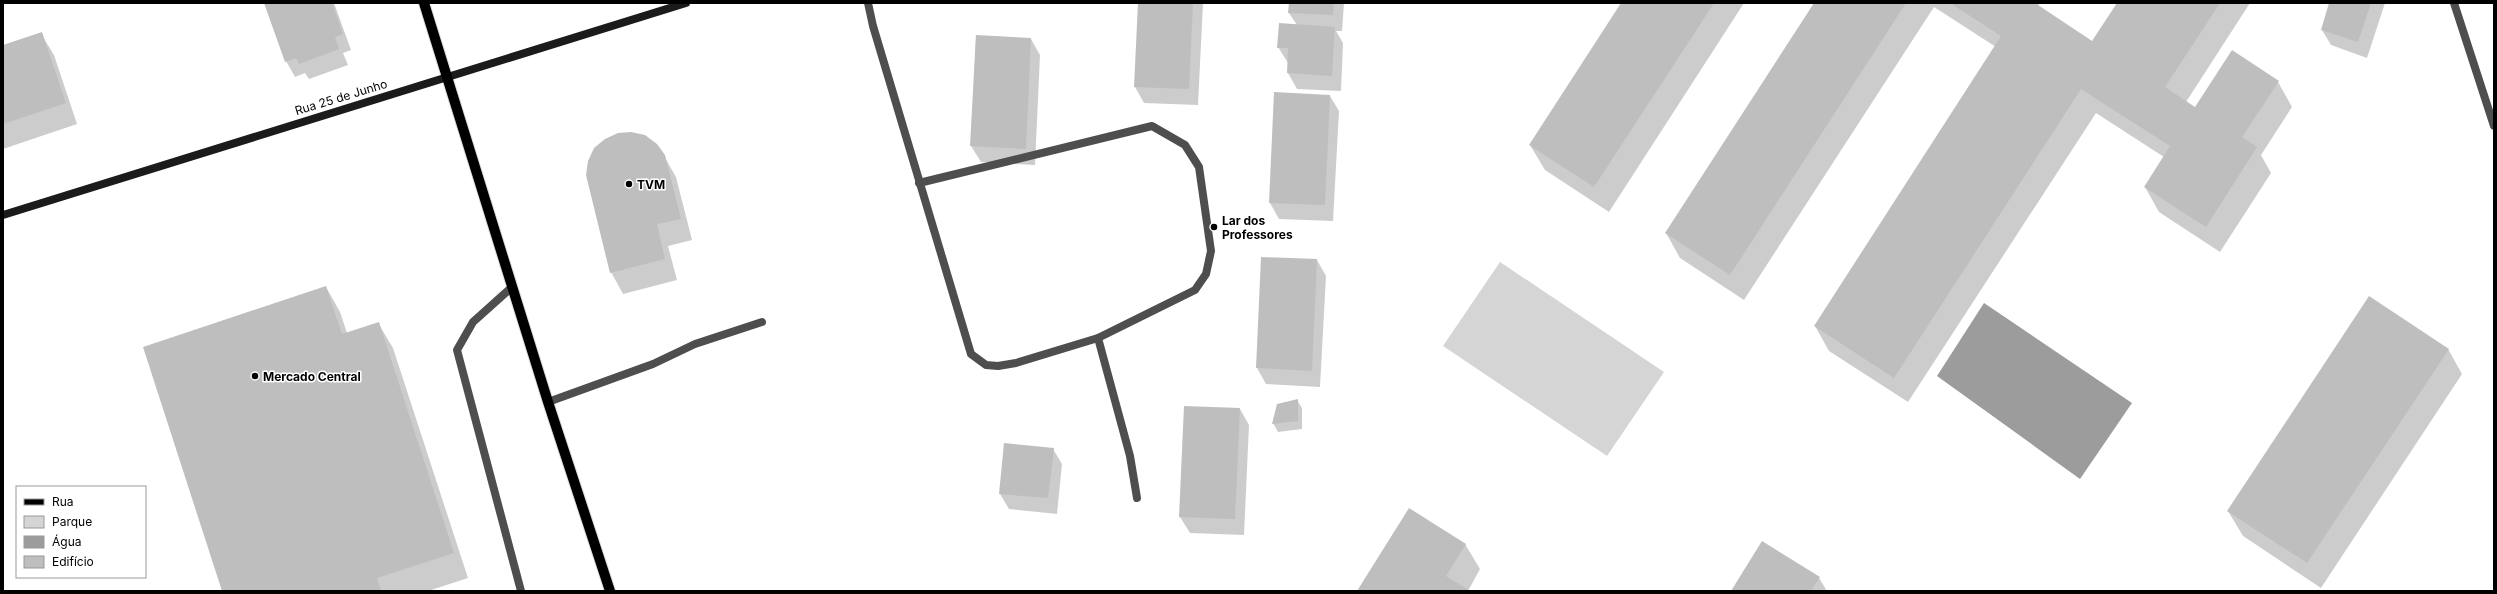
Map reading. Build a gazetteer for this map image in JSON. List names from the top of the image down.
{
  "streets": {
    "street": ["Rua 25 de Junho"]
  },
  "places": ["TVM", "Lar dos Professores", "Mercado Central"],
  "legend": [
    "Rua",
    "Parque",
    "Água",
    "Edifício"
  ]
}
